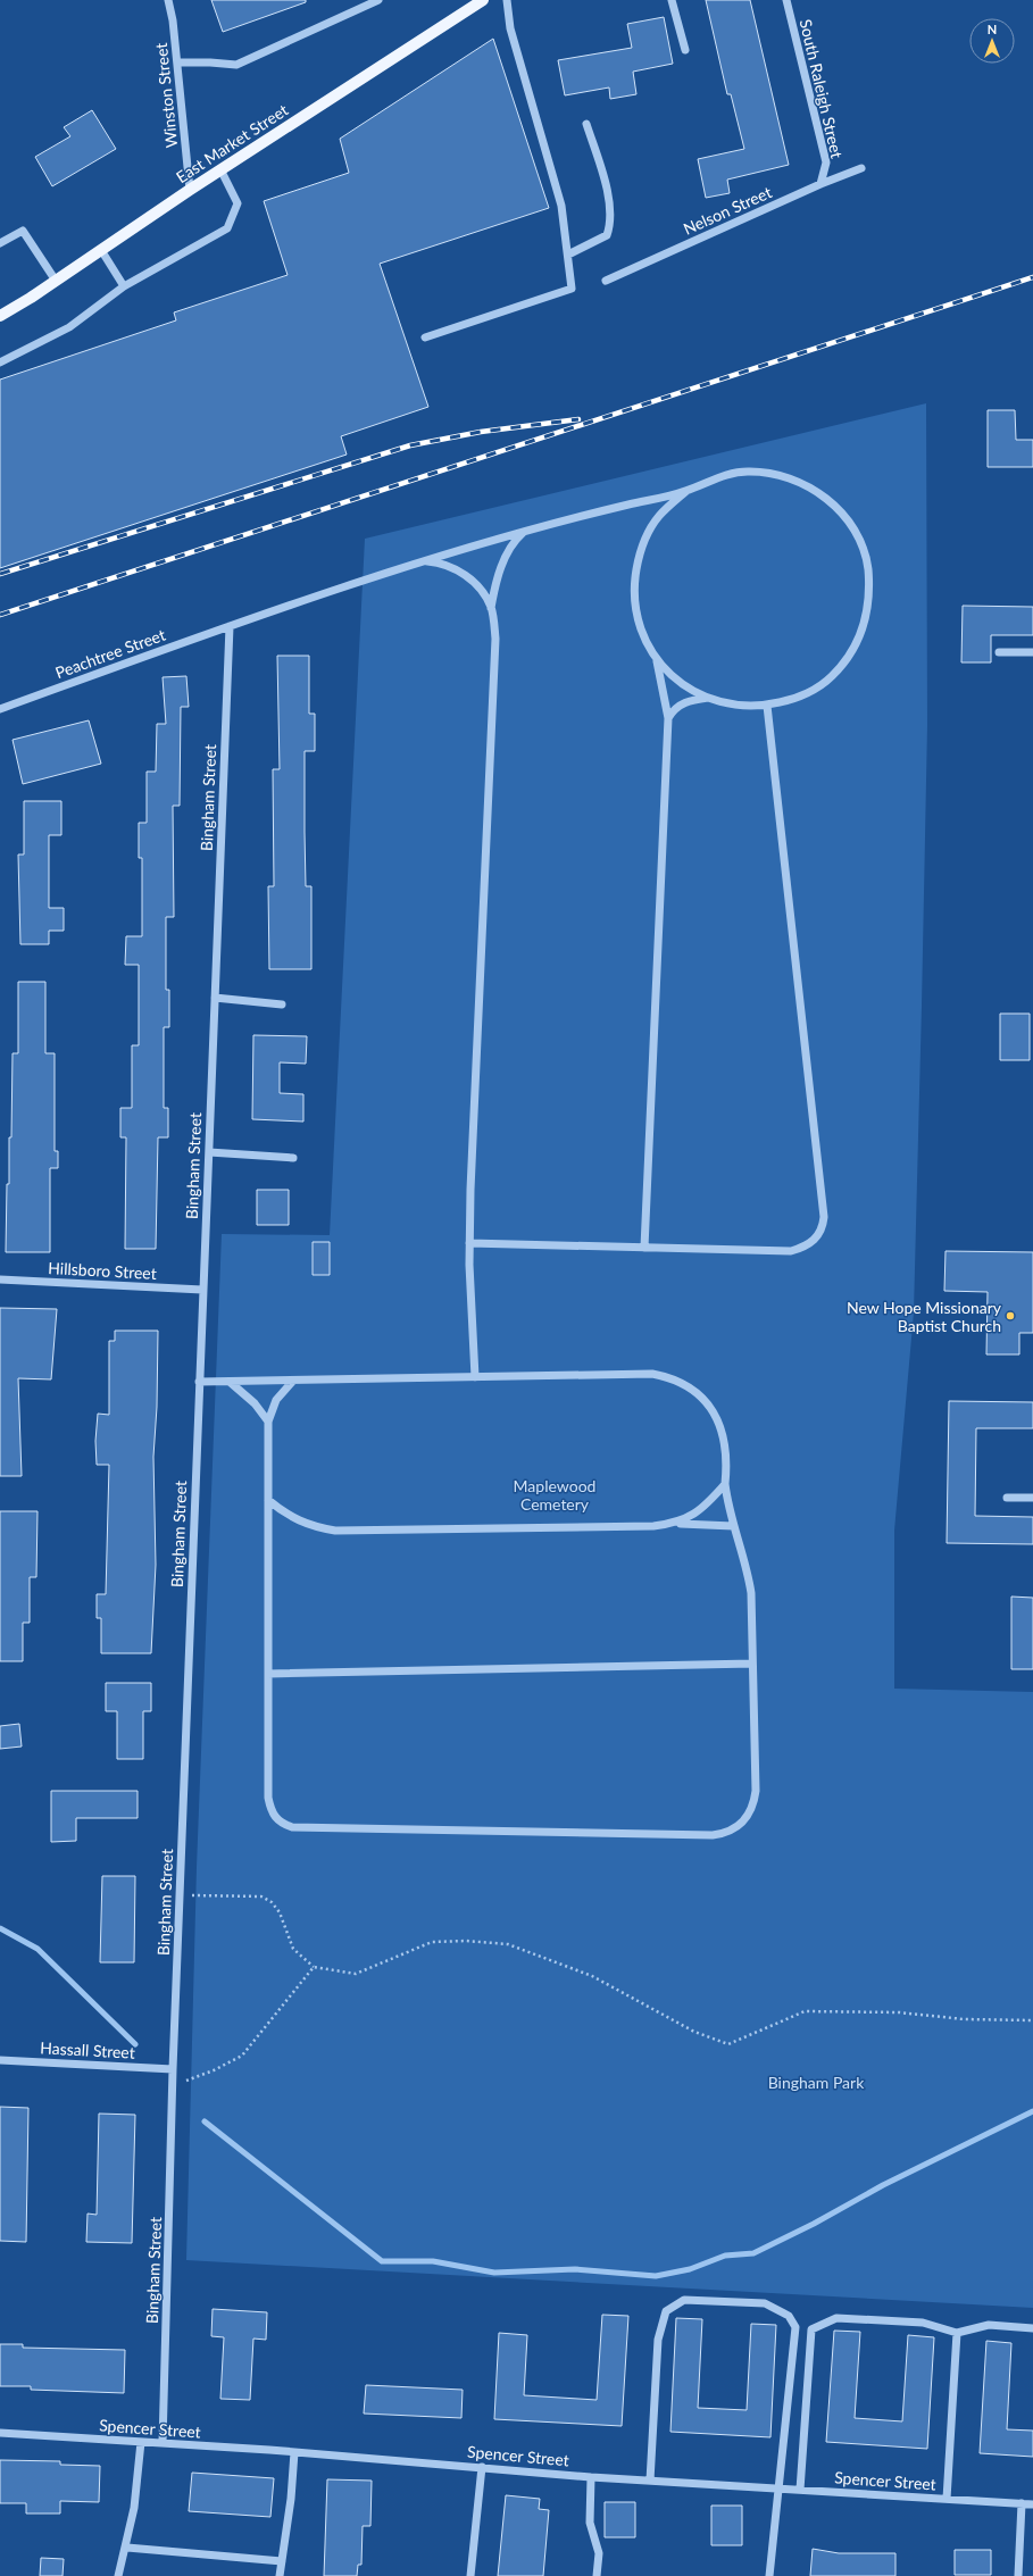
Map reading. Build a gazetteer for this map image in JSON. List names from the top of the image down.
{
  "streets": {
    "main road": ["East Market Street"],
    "street": [
      "South Raleigh Street",
      "Winston Street",
      "Nelson Street",
      "Peachtree Street",
      "Bingham Street",
      "Hillsboro Street",
      "Hassall Street",
      "Spencer Street"
    ]
  },
  "crossings": [
    ["South Raleigh Street", "Nelson Street"],
    ["Winston Street", "East Market Street"],
    ["Peachtree Street", "Bingham Street"],
    ["Bingham Street", "Hillsboro Street"],
    ["Bingham Street", "Hassall Street"],
    ["Bingham Street", "Spencer Street"]
  ],
  "parks": ["Maplewood Cemetery", "Bingham Park"],
  "places": ["New Hope Missionary Baptist Church"],
  "north": "top"
}
